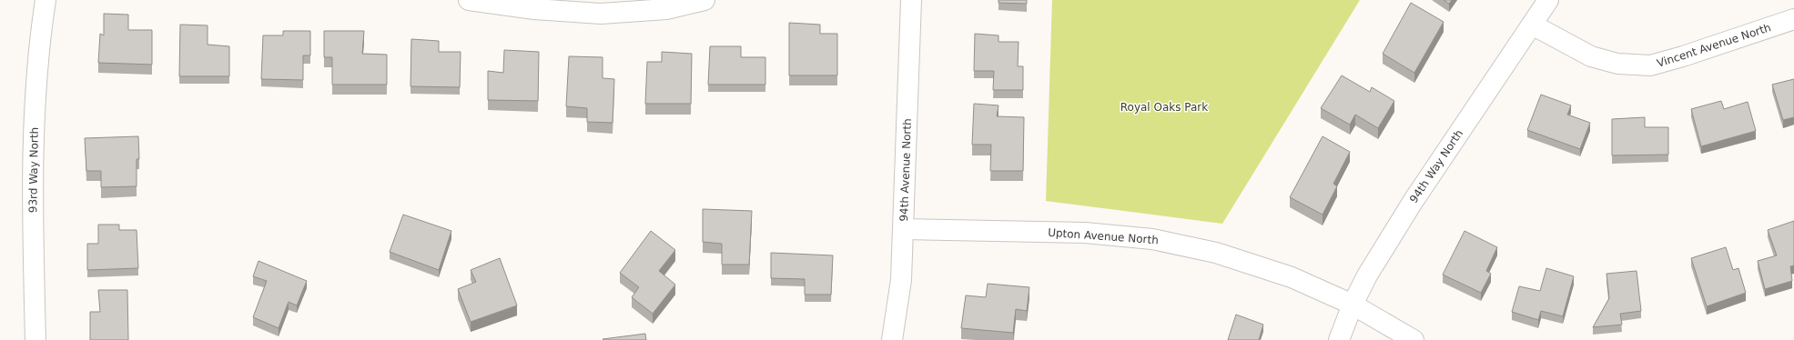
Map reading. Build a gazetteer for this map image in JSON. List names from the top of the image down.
{
  "streets": {
    "street": [
      "Vincent Avenue North",
      "94th Way North",
      "93rd Way North",
      "94th Avenue North",
      "Upton Avenue North"
    ]
  },
  "crossings": [
    ["Vincent Avenue North", "94th Way North"],
    ["94th Way North", "Upton Avenue North"],
    ["94th Avenue North", "Upton Avenue North"]
  ],
  "parks": ["Royal Oaks Park"]
}
